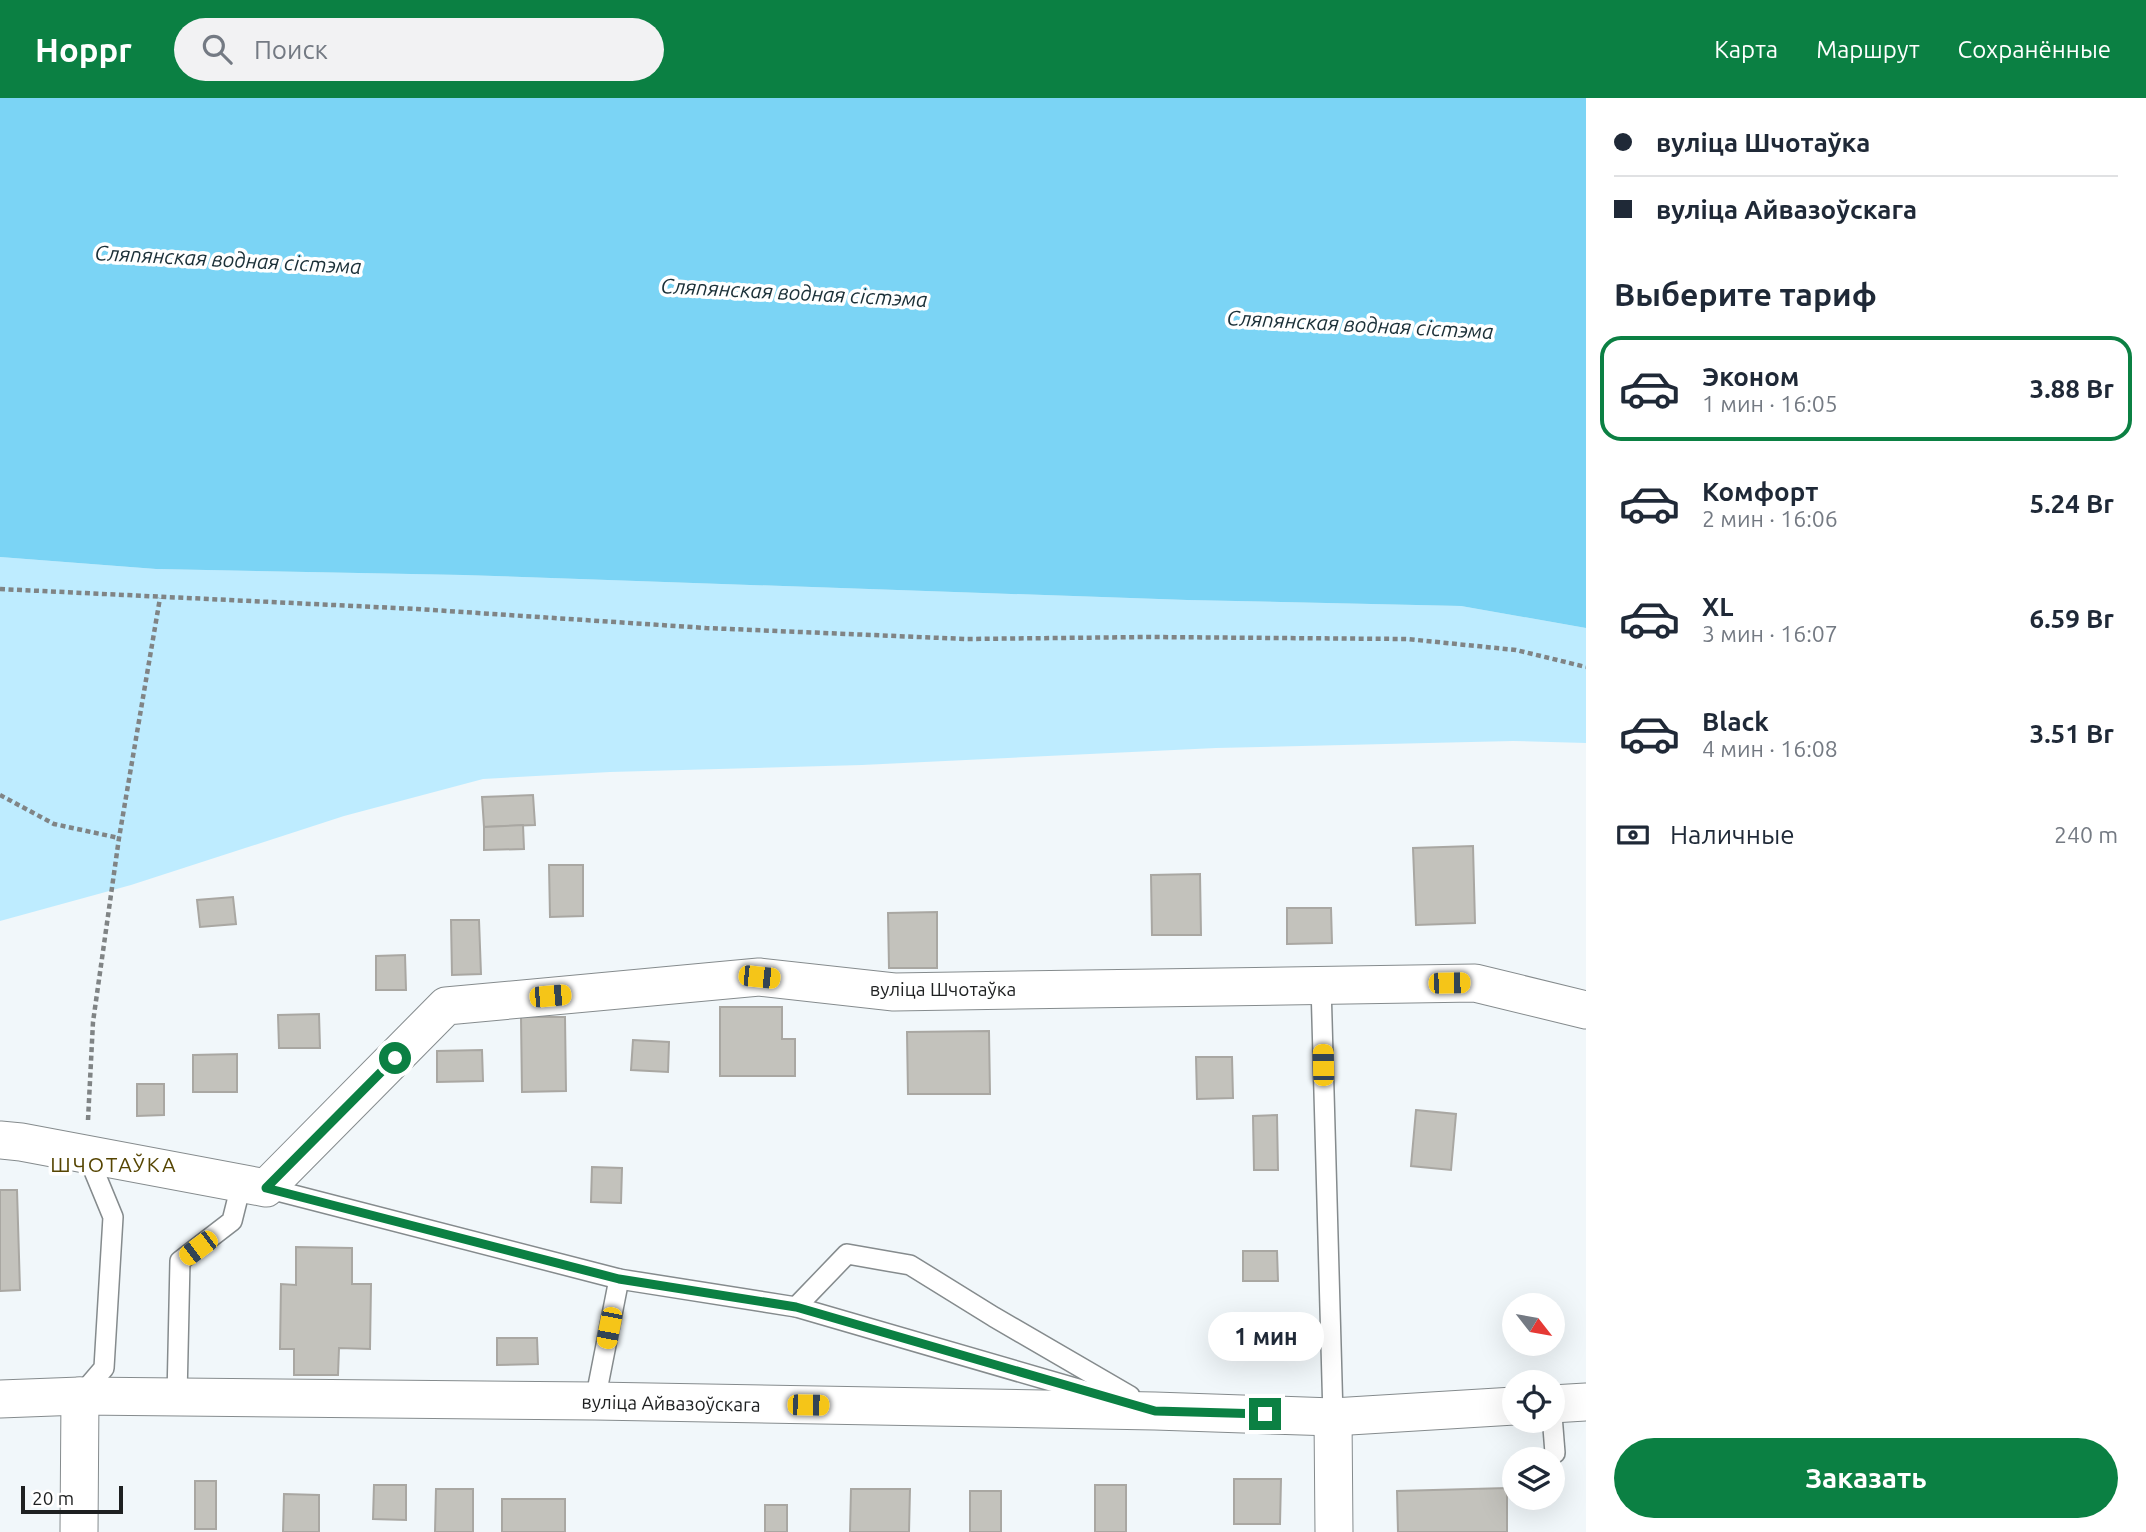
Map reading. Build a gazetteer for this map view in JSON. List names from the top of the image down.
{
  "streets": {
    "street": ["вуліца Шчотаўка", "вуліца Айвазоўскага"]
  },
  "districts": ["ШЧОТАЎКА"],
  "water": ["Сляпянская водная сістэма"],
  "scale_bar": "20 m",
  "north": "bottom right",
  "page": {
    "header": "Hoppr",
    "search": "Поиск",
    "nav": ["Карта", "Маршрут", "Сохранённые"],
    "banner": ["вуліца Шчотаўка", "вуліца Айвазоўскага"],
    "heading": "Выберите тариф",
    "list": [
      {
        "name": "Эконом",
        "note": "1 мин · 16:05",
        "value": "3.88 Br"
      },
      {
        "name": "Комфорт",
        "note": "2 мин · 16:06",
        "value": "5.24 Br"
      },
      {
        "name": "XL",
        "note": "3 мин · 16:07",
        "value": "6.59 Br"
      },
      {
        "name": "Black",
        "note": "4 мин · 16:08",
        "value": "3.51 Br"
      }
    ],
    "pay": ["Наличные", "240 m"],
    "bubble": "1 мин",
    "buttons": "Заказать",
    "scale": "20 m"
  }
}
